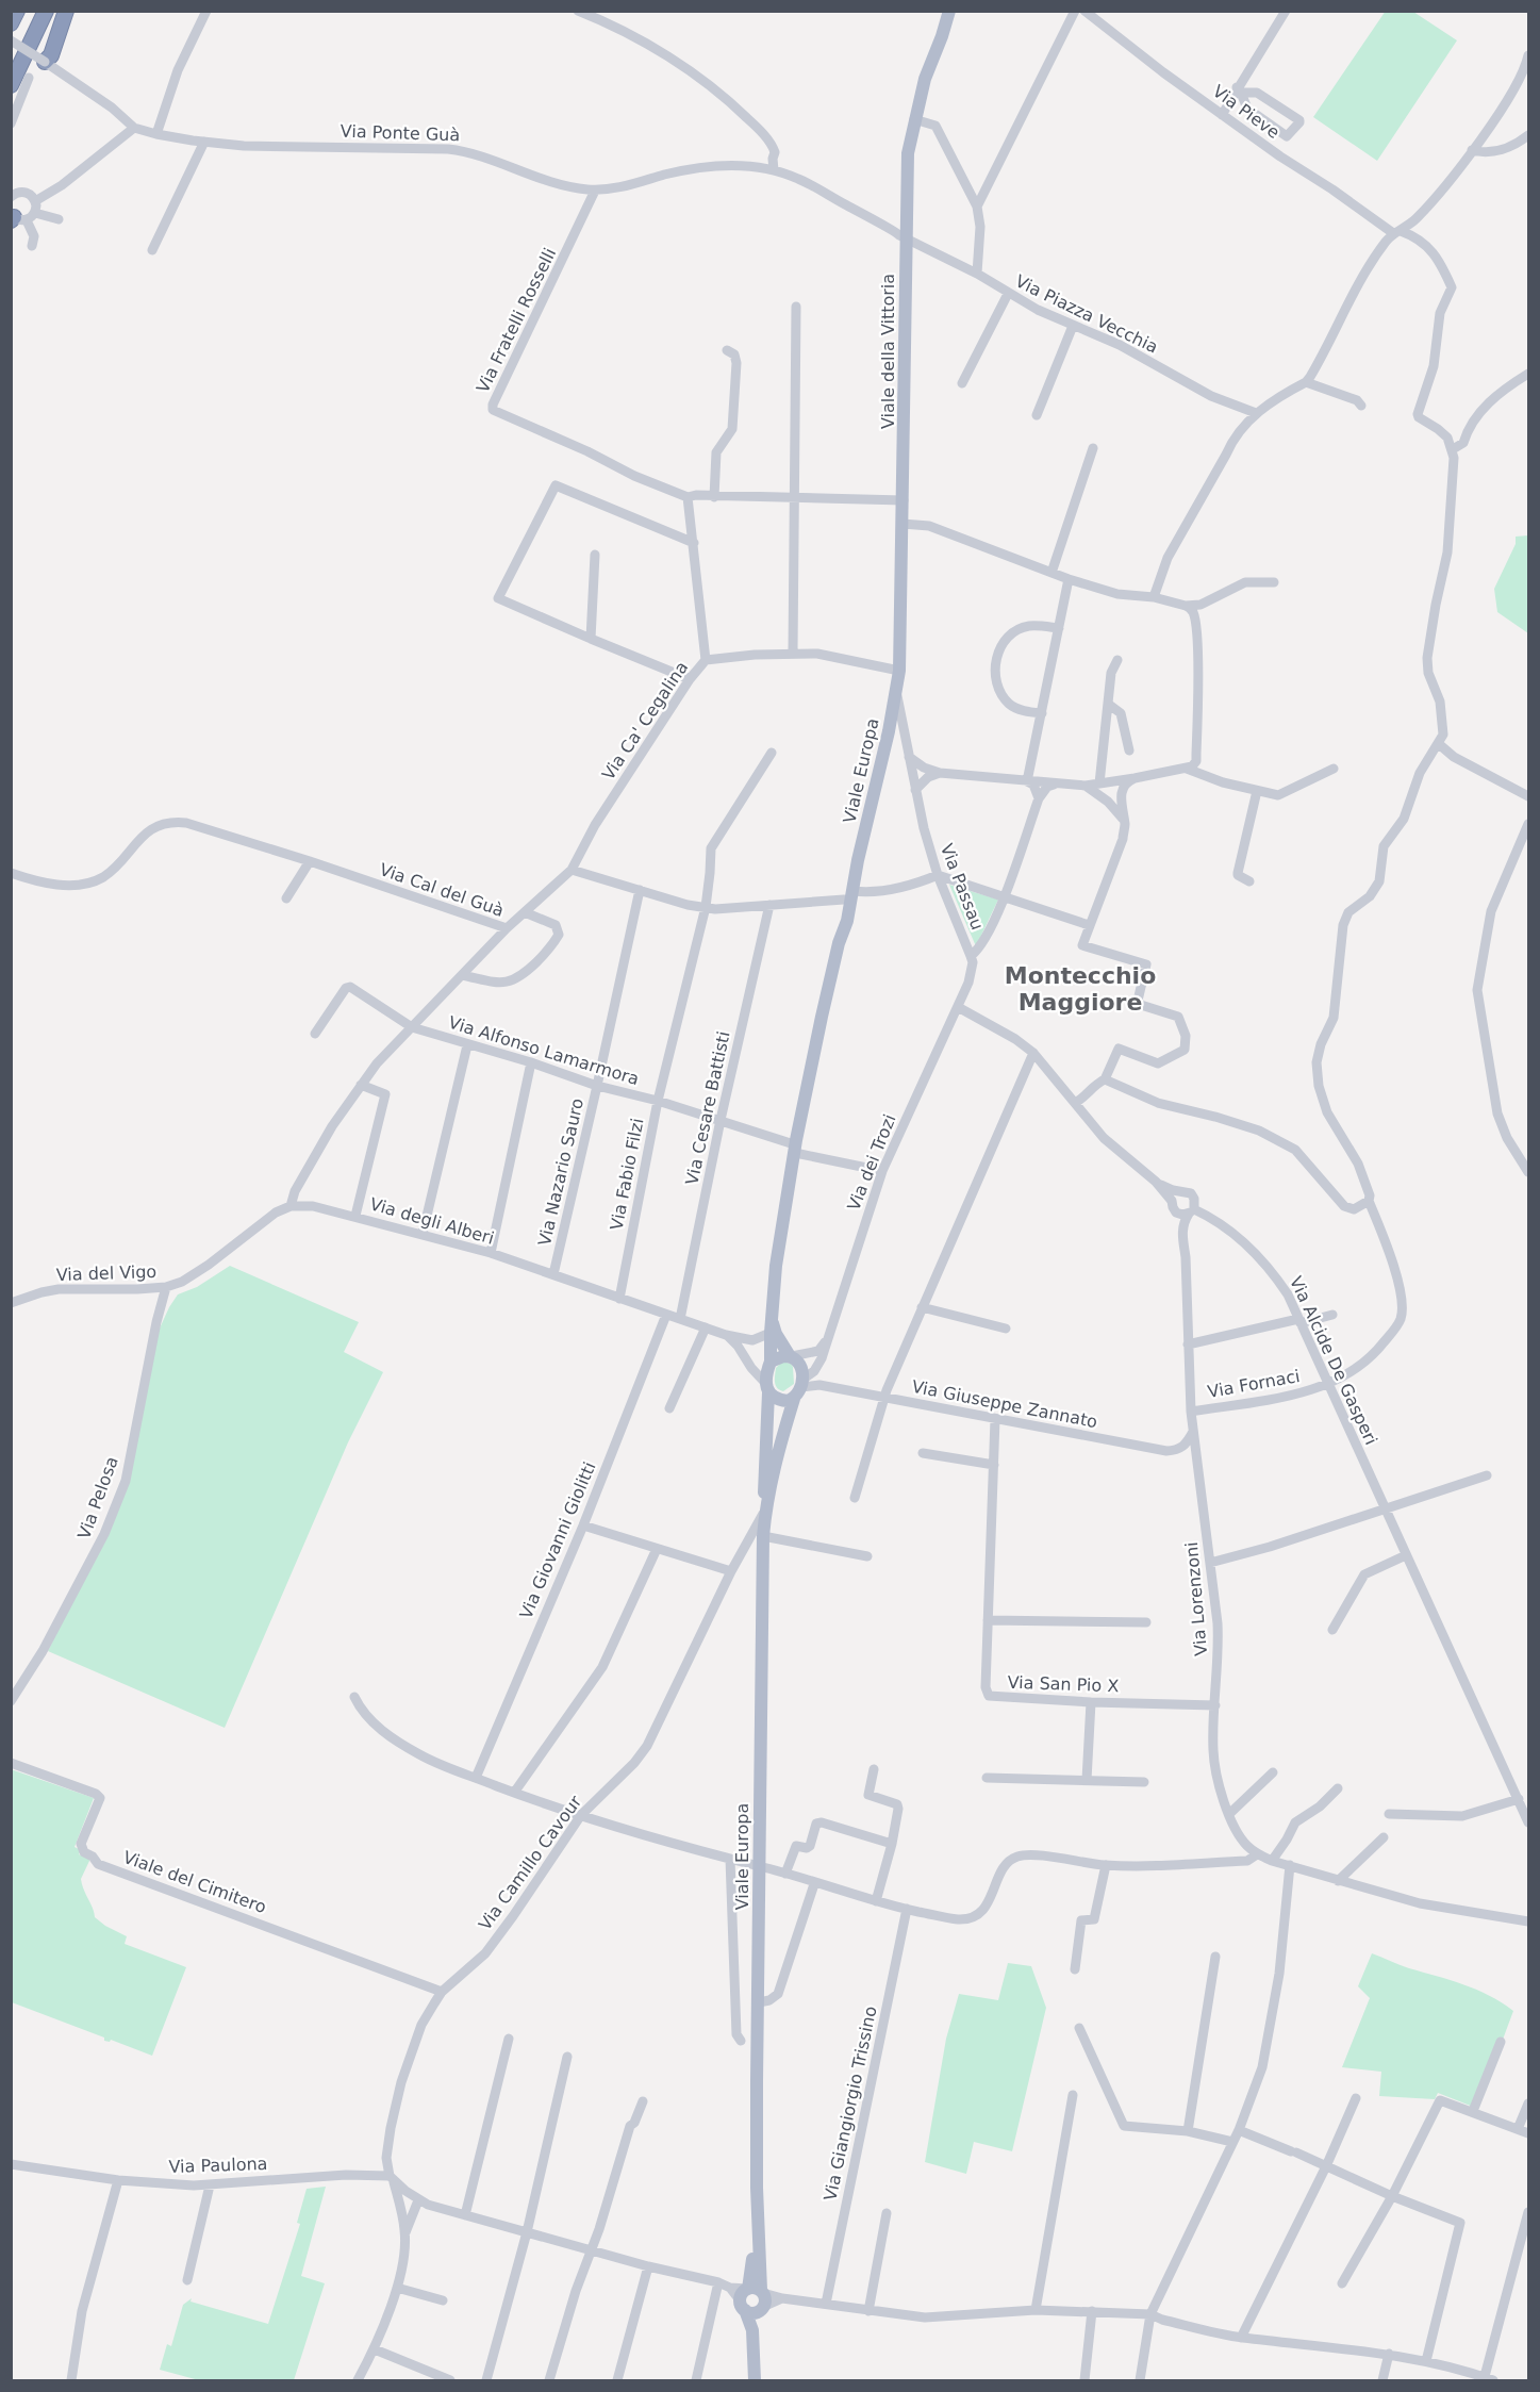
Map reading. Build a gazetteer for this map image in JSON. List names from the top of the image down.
{
  "streets": {
    "main road": ["Viale della Vittoria", "Viale Europa"],
    "street": [
      "Via Pieve",
      "Via Ponte Guà",
      "Via Piazza Vecchia",
      "Via Fratelli Rosselli",
      "Via Ca' Cegalina",
      "Via Passau",
      "Via Cal del Guà",
      "Via Alfonso Lamarmora",
      "Via Cesare Battisti",
      "Via dei Trozi",
      "Via Nazario Sauro",
      "Via Fabio Filzi",
      "Via degli Alberi",
      "Via del Vigo",
      "Via Alcide De Gasperi",
      "Via Fornaci",
      "Via Giuseppe Zannato",
      "Via Pelosa",
      "Via Giovanni Giolitti",
      "Via Lorenzoni",
      "Via San Pio X",
      "Via Camillo Cavour",
      "Viale del Cimitero",
      "Via Giangiorgio Trissino",
      "Via Paulona"
    ]
  },
  "crossings": [
    ["Via Ponte Guà", "Via Piazza Vecchia"],
    ["Via Ponte Guà", "Via Fratelli Rosselli"],
    ["Via Ponte Guà", "Viale della Vittoria"],
    ["Via Piazza Vecchia", "Viale della Vittoria"],
    ["Viale della Vittoria", "Via Ca' Cegalina"],
    ["Viale della Vittoria", "Viale Europa"],
    ["Viale della Vittoria", "Via Passau"],
    ["Via Ca' Cegalina", "Via Cal del Guà"],
    ["Viale Europa", "Via Passau"],
    ["Viale Europa", "Via Alfonso Lamarmora"],
    ["Viale Europa", "Via dei Trozi"],
    ["Viale Europa", "Via degli Alberi"],
    ["Viale Europa", "Via Giuseppe Zannato"],
    ["Viale Europa", "Via Camillo Cavour"],
    ["Via Passau", "Via dei Trozi"],
    ["Via Alfonso Lamarmora", "Via Cesare Battisti"],
    ["Via Alfonso Lamarmora", "Via dei Trozi"],
    ["Via Alfonso Lamarmora", "Via Nazario Sauro"],
    ["Via Alfonso Lamarmora", "Via Fabio Filzi"],
    ["Via Cesare Battisti", "Via degli Alberi"],
    ["Via dei Trozi", "Via degli Alberi"],
    ["Via dei Trozi", "Via Giuseppe Zannato"],
    ["Via Nazario Sauro", "Via degli Alberi"],
    ["Via Fabio Filzi", "Via degli Alberi"],
    ["Via degli Alberi", "Via Giuseppe Zannato"],
    ["Via degli Alberi", "Via Giovanni Giolitti"],
    ["Via del Vigo", "Via Pelosa"],
    ["Via Alcide De Gasperi", "Via Fornaci"],
    ["Via Alcide De Gasperi", "Via Lorenzoni"],
    ["Via Fornaci", "Via Lorenzoni"],
    ["Via Giuseppe Zannato", "Via San Pio X"],
    ["Via Lorenzoni", "Via San Pio X"],
    ["Via Camillo Cavour", "Viale del Cimitero"],
    ["Via Camillo Cavour", "Via Paulona"]
  ],
  "districts": ["Montecchio Maggiore"]
}
